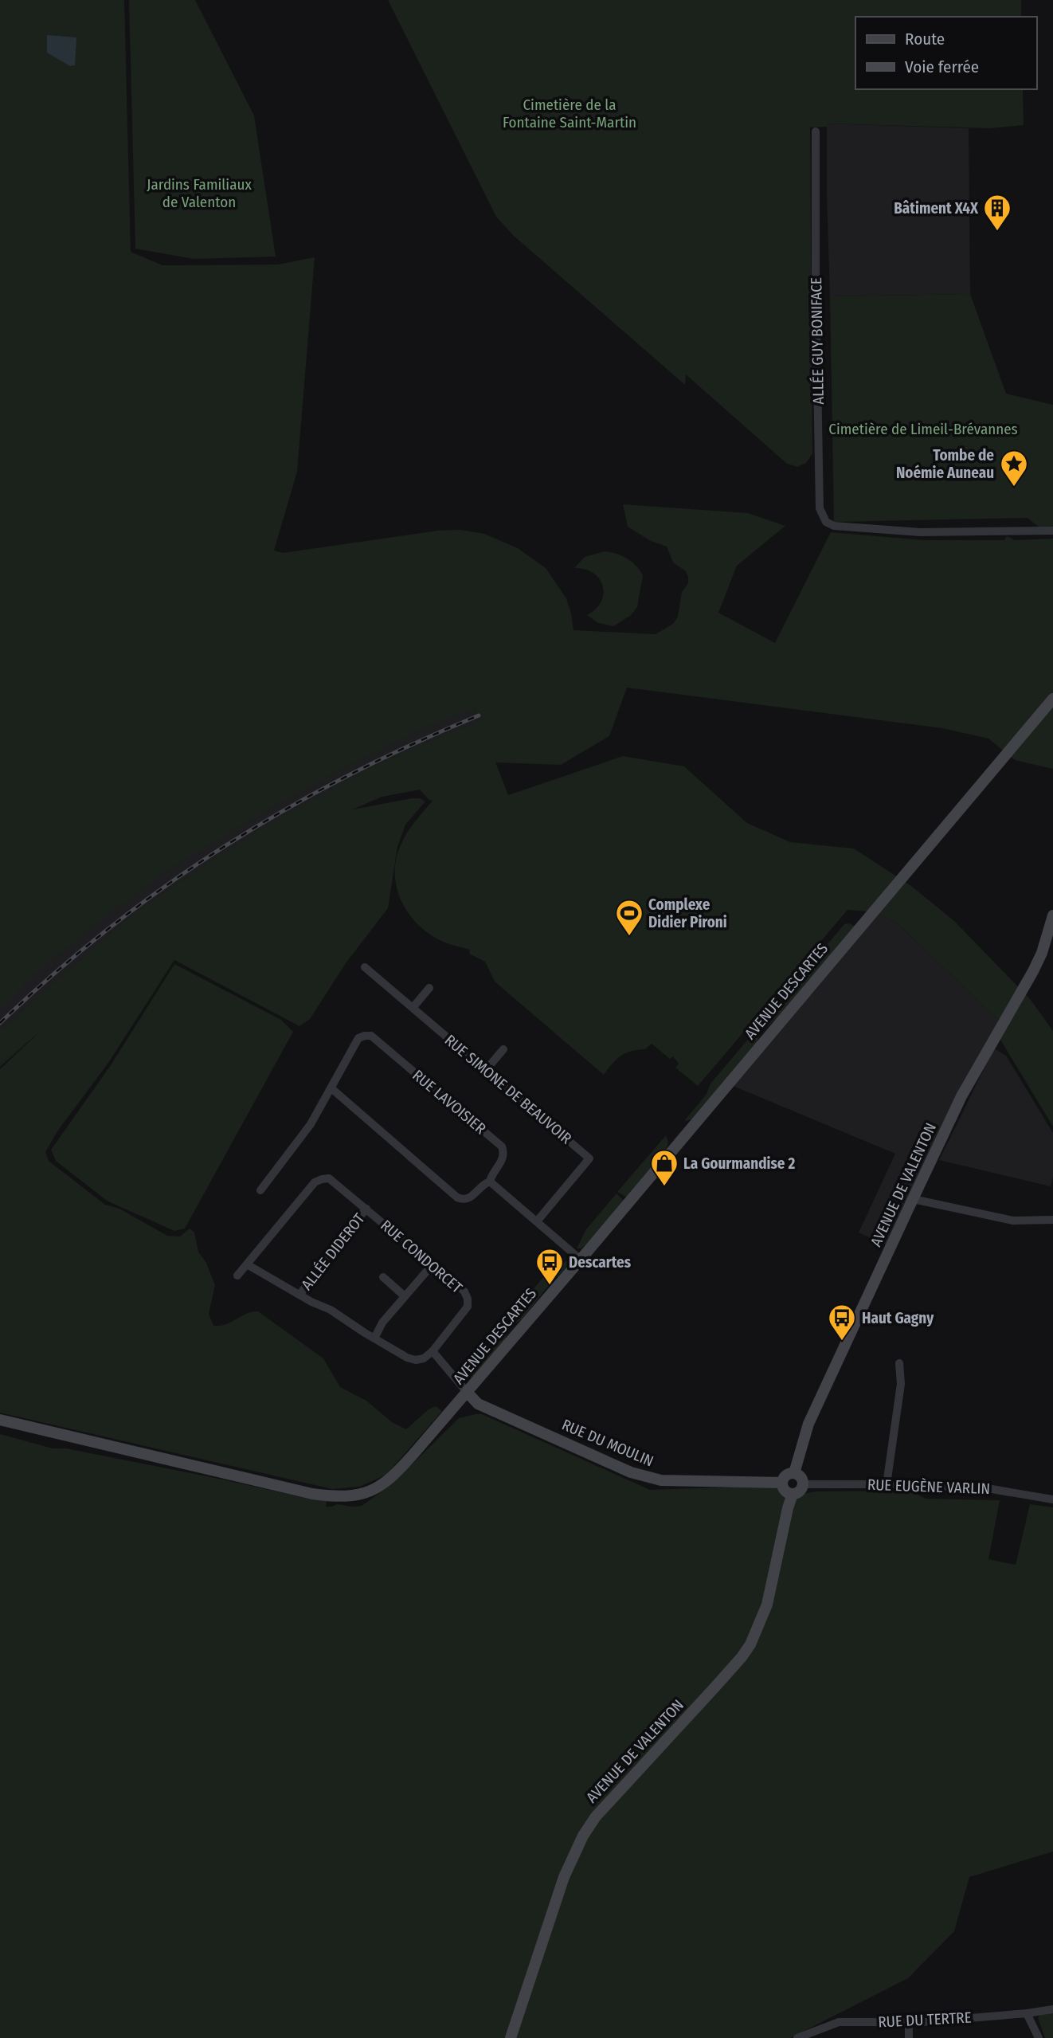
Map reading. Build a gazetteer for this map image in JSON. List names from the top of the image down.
{
  "streets": {
    "main road": ["AVENUE DESCARTES", "AVENUE DE VALENTON", "RUE DU MOULIN"],
    "street": [
      "ALLÉE GUY BONIFACE",
      "RUE SIMONE DE BEAUVOIR",
      "RUE LAVOISIER",
      "ALLÉE DIDEROT",
      "RUE CONDORCET",
      "RUE EUGÈNE VARLIN",
      "RUE DU TERTRE"
    ]
  },
  "crossings": [
    ["AVENUE DESCARTES", "RUE DU MOULIN"],
    ["AVENUE DE VALENTON", "RUE DU MOULIN"],
    ["AVENUE DE VALENTON", "RUE EUGÈNE VARLIN"],
    ["ALLÉE DIDEROT", "RUE CONDORCET"],
    ["RUE DU MOULIN", "RUE EUGÈNE VARLIN"]
  ],
  "parks": ["Cimetière de la Fontaine Saint-Martin", "Jardins Familiaux de Valenton", "Cimetière de Limeil-Brévannes"],
  "places": {
    "building": ["Bâtiment X4X"],
    "place": ["Tombe de Noémie Auneau"],
    "sports": ["Complexe Didier Pironi"],
    "shop": ["La Gourmandise 2"],
    "bus stop": ["Descartes", "Haut Gagny"]
  },
  "legend": ["Route", "Voie ferrée"]
}
